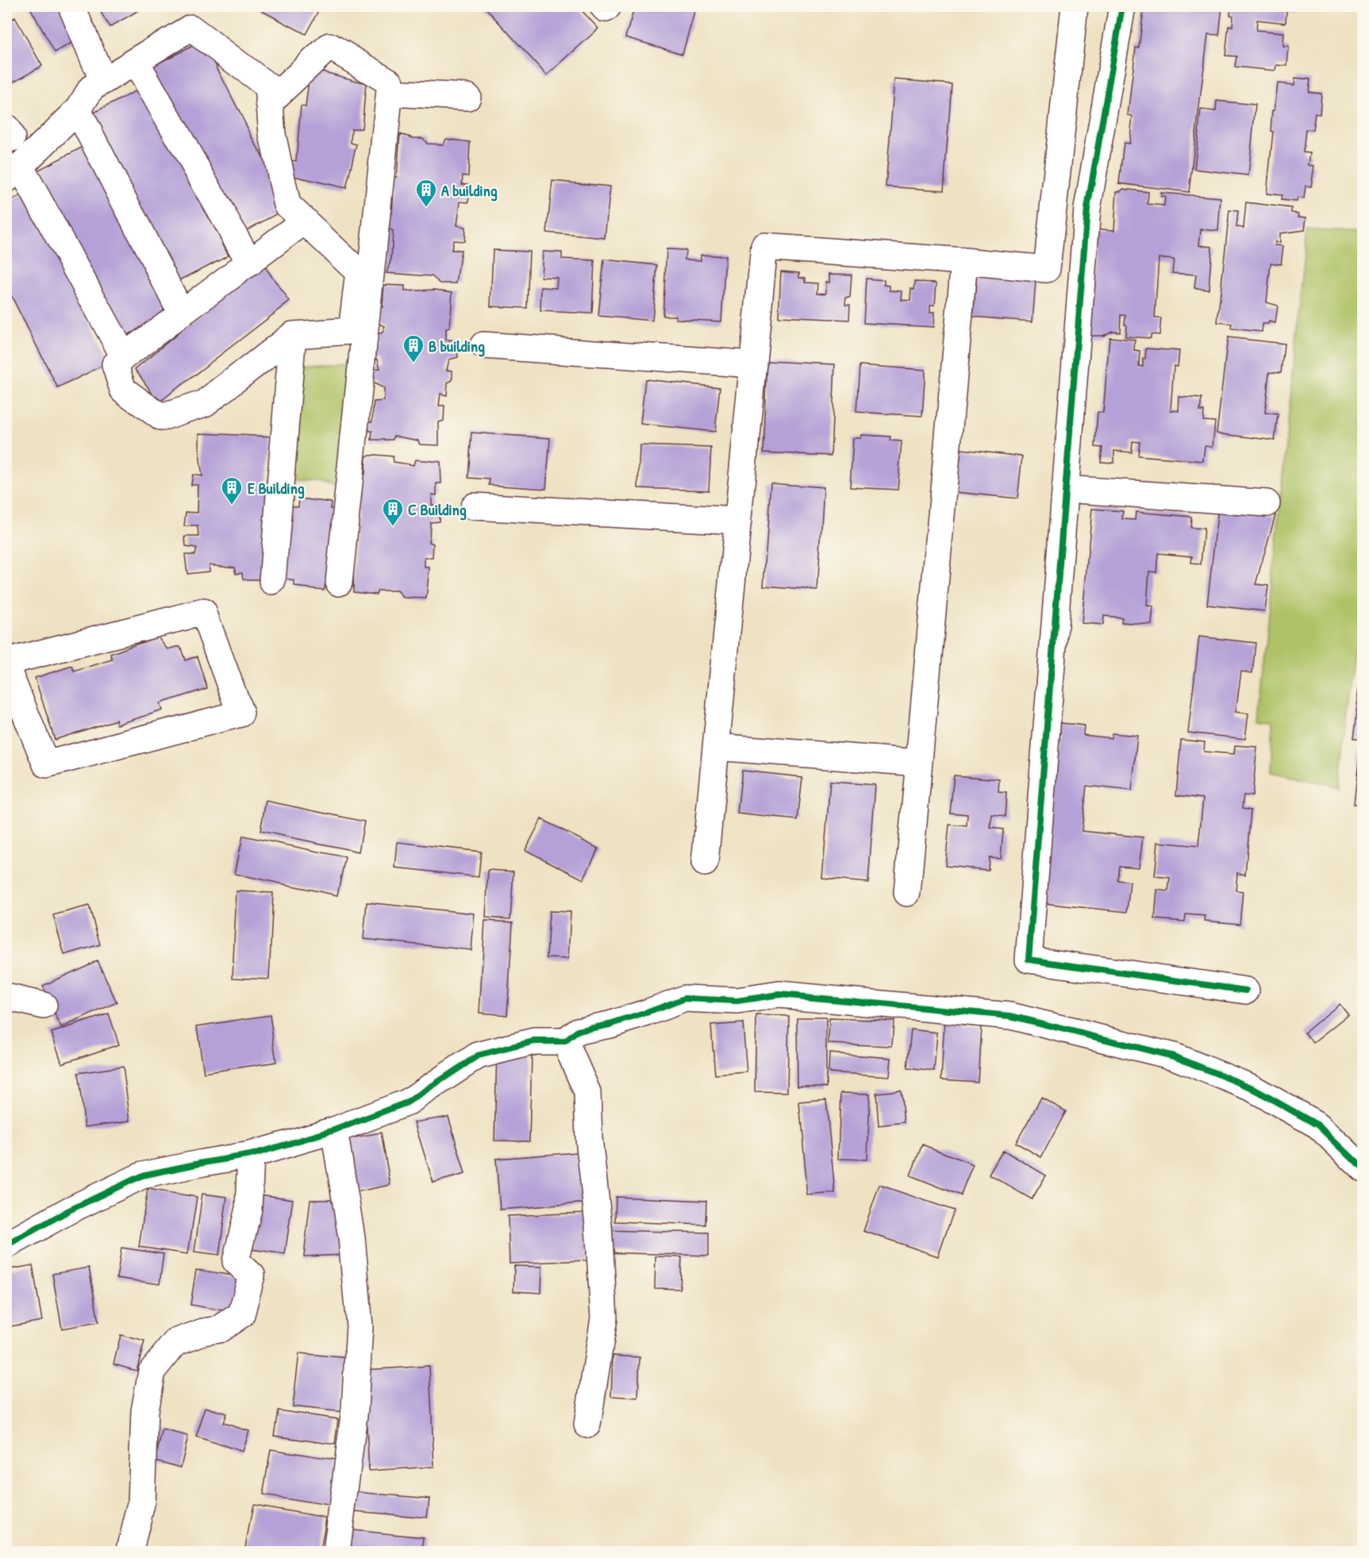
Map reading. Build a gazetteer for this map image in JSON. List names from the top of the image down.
{
  "places": {
    "building": [
      "A building",
      "B building",
      "E Building",
      "C Building"
    ]
  }
}
